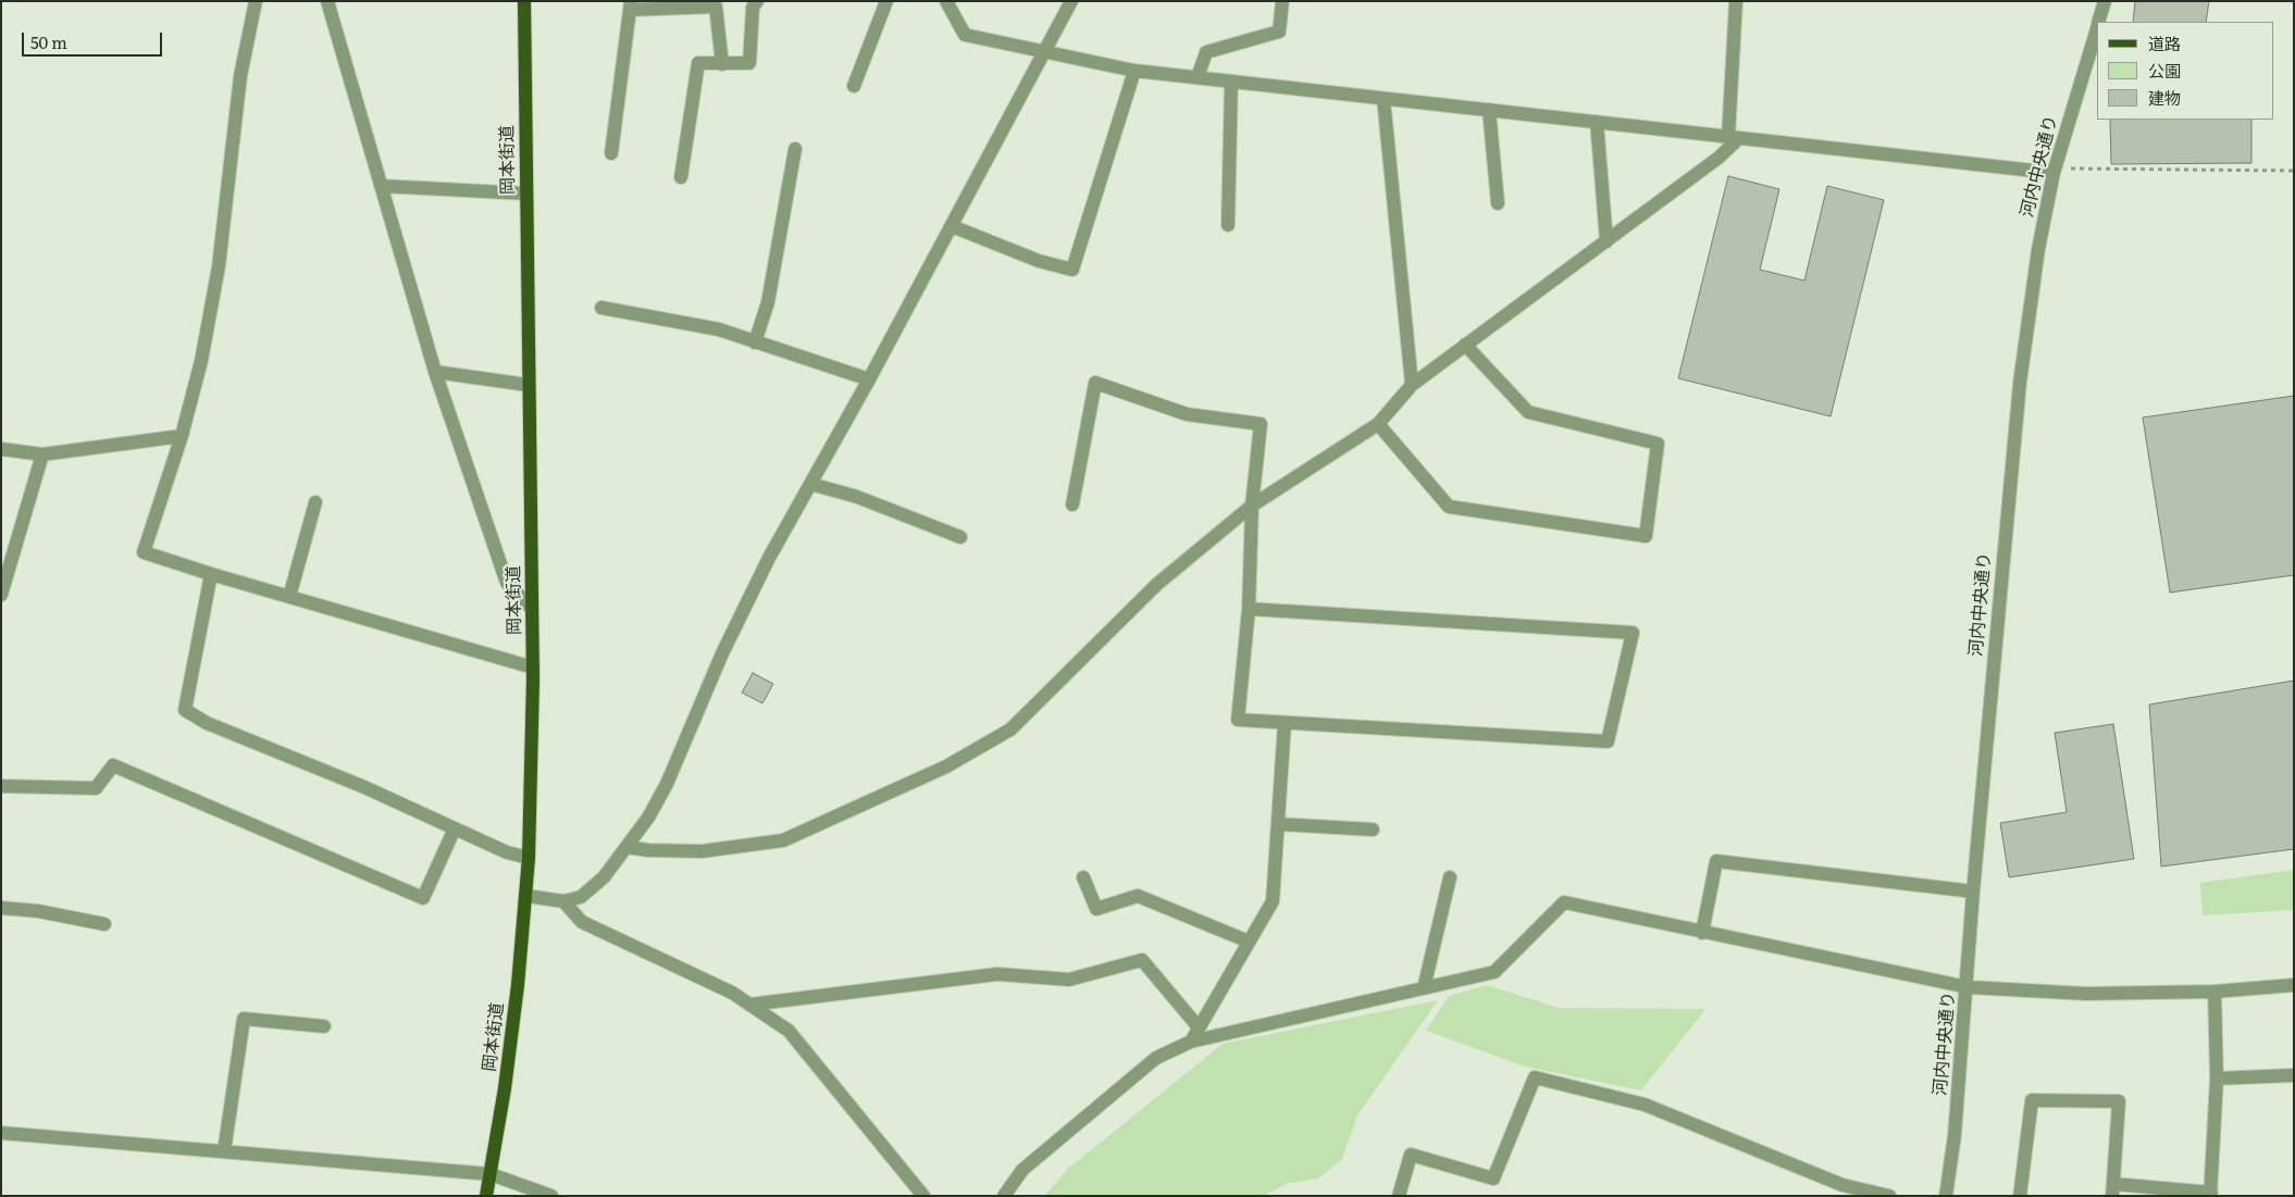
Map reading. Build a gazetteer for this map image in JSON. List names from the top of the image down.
{
  "streets": {
    "main road": ["岡本街道"],
    "street": ["河内中央通り"]
  },
  "legend": ["道路", "公園", "建物"],
  "scale_bar": "50 m"
}
